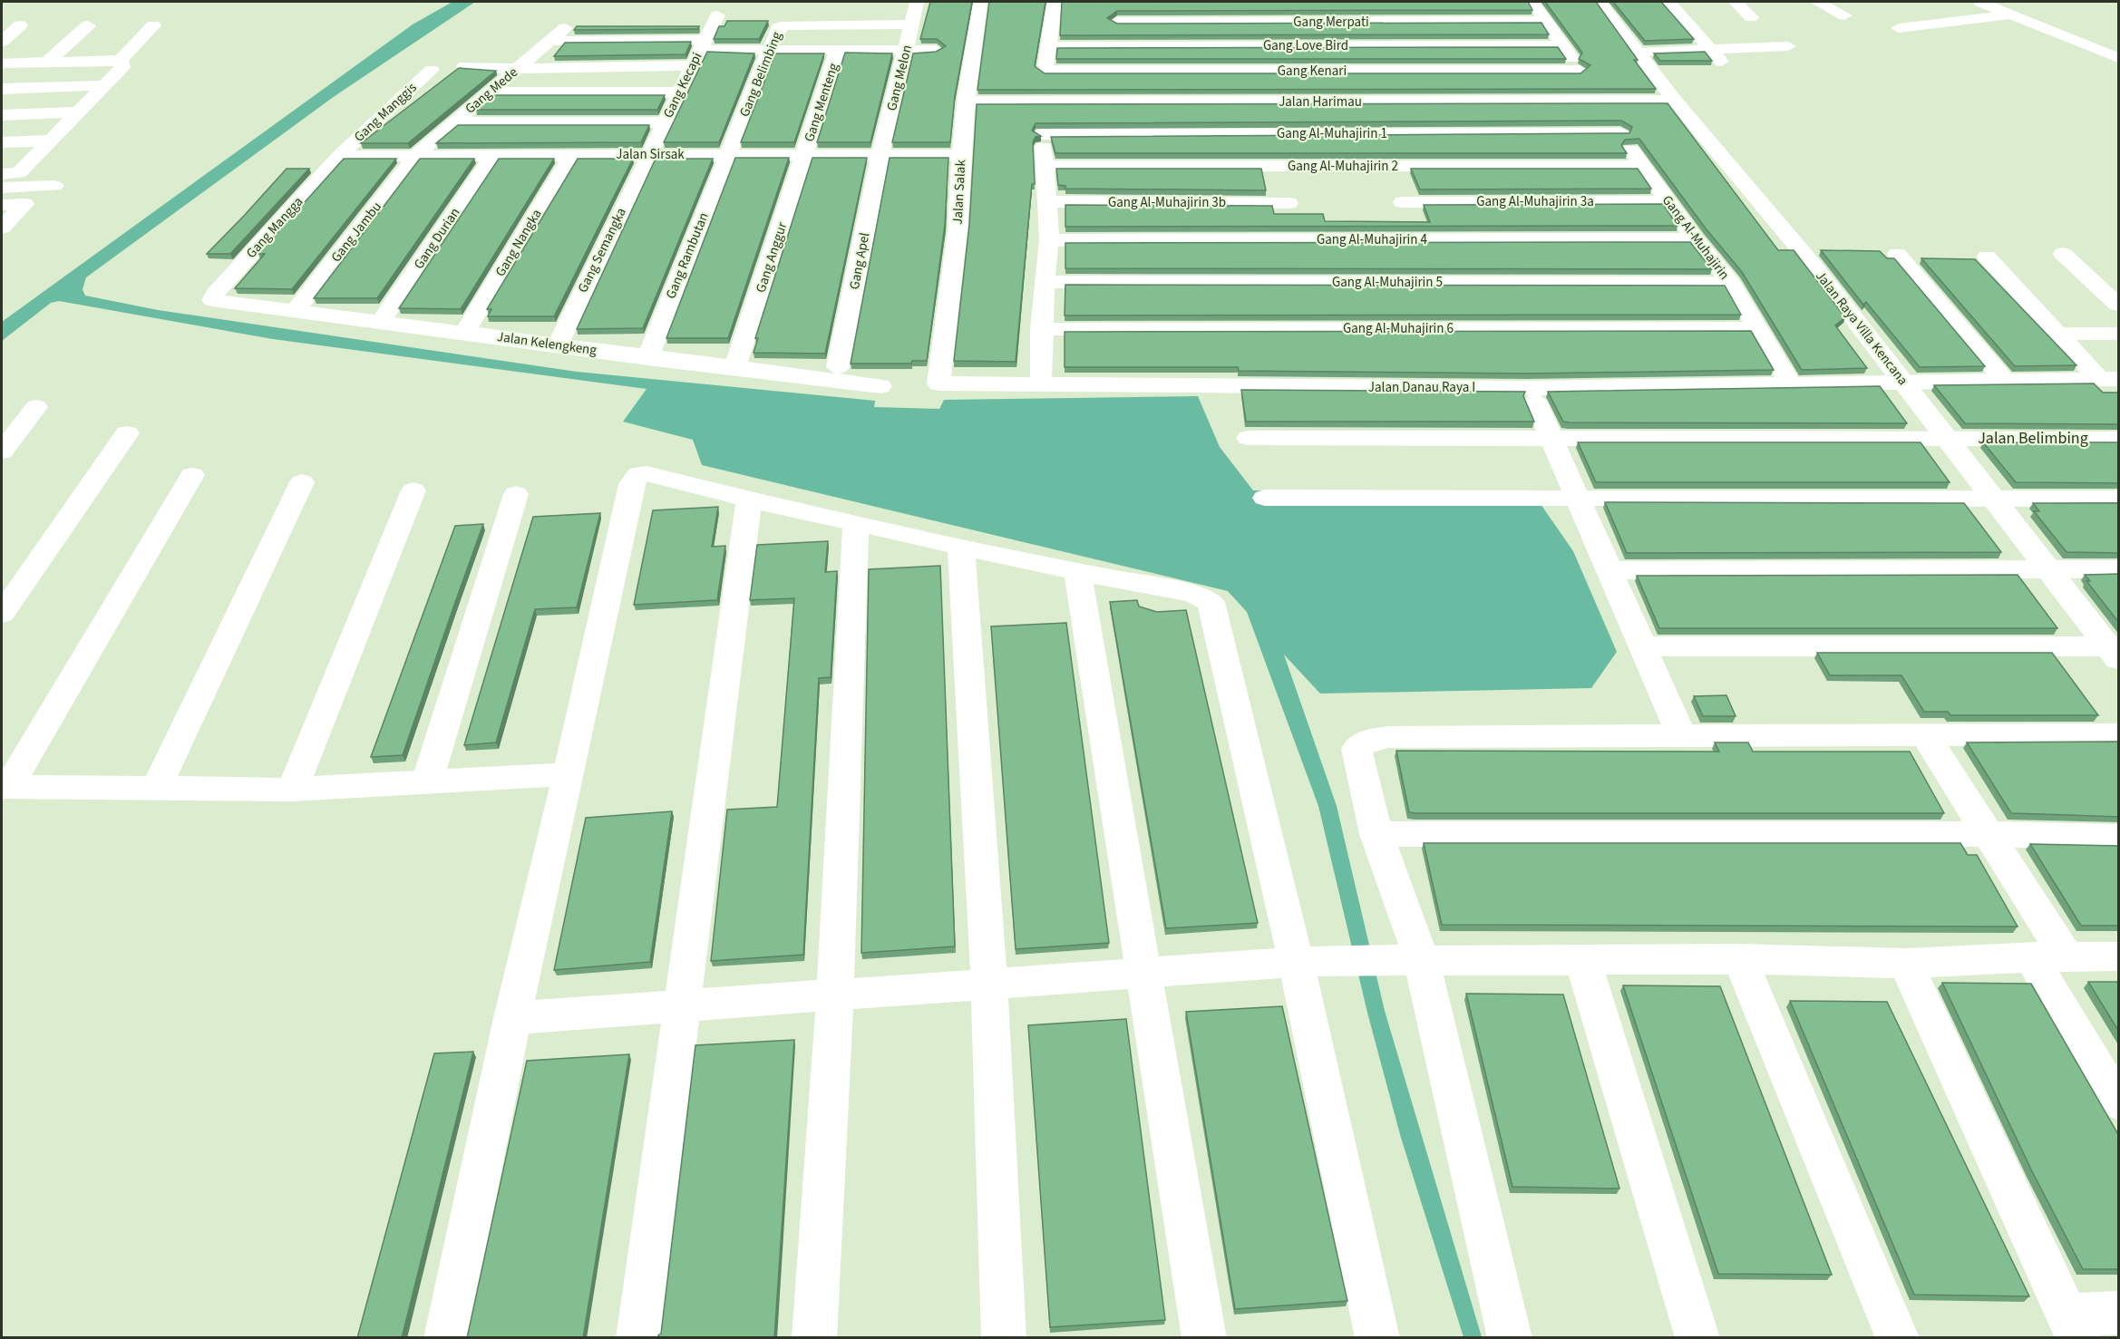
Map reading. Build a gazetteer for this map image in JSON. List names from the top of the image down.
{
  "streets": {
    "street": [
      "Gang Merpati",
      "Gang Love Bird",
      "Gang Kenari",
      "Gang Belimbing",
      "Gang Melon",
      "Gang Kecapi",
      "Gang Mede",
      "Jalan Harimau",
      "Gang Menteng",
      "Gang Manggis",
      "Gang Al-Muhajirin 1",
      "Jalan Sirsak",
      "Gang Al-Muhajirin 2",
      "Jalan Salak",
      "Gang Al-Muhajirin 3a",
      "Gang Al-Muhajirin 3b",
      "Gang Mangga",
      "Gang Jambu",
      "Gang Al-Muhajirin",
      "Gang Durian",
      "Gang Al-Muhajirin 4",
      "Gang Nangka",
      "Gang Semangka",
      "Gang Rambutan",
      "Gang Anggur",
      "Gang Apel",
      "Gang Al-Muhajirin 5",
      "Gang Al-Muhajirin 6",
      "Jalan Raya Villa Kencana",
      "Jalan Kelengkeng",
      "Jalan Danau Raya I",
      "Jalan Belimbing"
    ]
  },
  "crossings": [
    ["Gang Merpati", "Gang Al-Muhajirin"],
    ["Gang Love Bird", "Gang Al-Muhajirin"],
    ["Gang Kenari", "Gang Al-Muhajirin"],
    ["Gang Belimbing", "Gang Melon"],
    ["Gang Belimbing", "Jalan Sirsak"],
    ["Gang Belimbing", "Gang Rambutan"],
    ["Gang Melon", "Jalan Sirsak"],
    ["Gang Melon", "Gang Apel"],
    ["Gang Kecapi", "Jalan Sirsak"],
    ["Gang Kecapi", "Gang Semangka"],
    ["Gang Mede", "Jalan Sirsak"],
    ["Gang Mede", "Gang Jambu"],
    ["Jalan Harimau", "Jalan Salak"],
    ["Jalan Harimau", "Gang Al-Muhajirin"],
    ["Jalan Harimau", "Jalan Raya Villa Kencana"],
    ["Gang Menteng", "Jalan Sirsak"],
    ["Gang Menteng", "Gang Anggur"],
    ["Gang Manggis", "Jalan Sirsak"],
    ["Gang Manggis", "Gang Mangga"],
    ["Gang Al-Muhajirin 1", "Gang Al-Muhajirin"],
    ["Jalan Sirsak", "Jalan Salak"],
    ["Jalan Sirsak", "Gang Mangga"],
    ["Jalan Sirsak", "Gang Jambu"],
    ["Jalan Sirsak", "Gang Durian"],
    ["Jalan Sirsak", "Gang Nangka"],
    ["Jalan Sirsak", "Gang Semangka"],
    ["Jalan Sirsak", "Gang Rambutan"],
    ["Jalan Sirsak", "Gang Anggur"],
    ["Jalan Sirsak", "Gang Apel"],
    ["Gang Al-Muhajirin 2", "Gang Al-Muhajirin"],
    ["Jalan Salak", "Jalan Danau Raya I"],
    ["Gang Al-Muhajirin 3a", "Gang Al-Muhajirin"],
    ["Gang Mangga", "Jalan Kelengkeng"],
    ["Gang Jambu", "Jalan Kelengkeng"],
    ["Gang Al-Muhajirin", "Gang Al-Muhajirin 4"],
    ["Gang Al-Muhajirin", "Gang Al-Muhajirin 5"],
    ["Gang Al-Muhajirin", "Gang Al-Muhajirin 6"],
    ["Gang Durian", "Jalan Kelengkeng"],
    ["Gang Nangka", "Jalan Kelengkeng"],
    ["Gang Semangka", "Jalan Kelengkeng"],
    ["Gang Rambutan", "Jalan Kelengkeng"],
    ["Jalan Raya Villa Kencana", "Jalan Danau Raya I"],
    ["Jalan Raya Villa Kencana", "Jalan Belimbing"]
  ]
}
